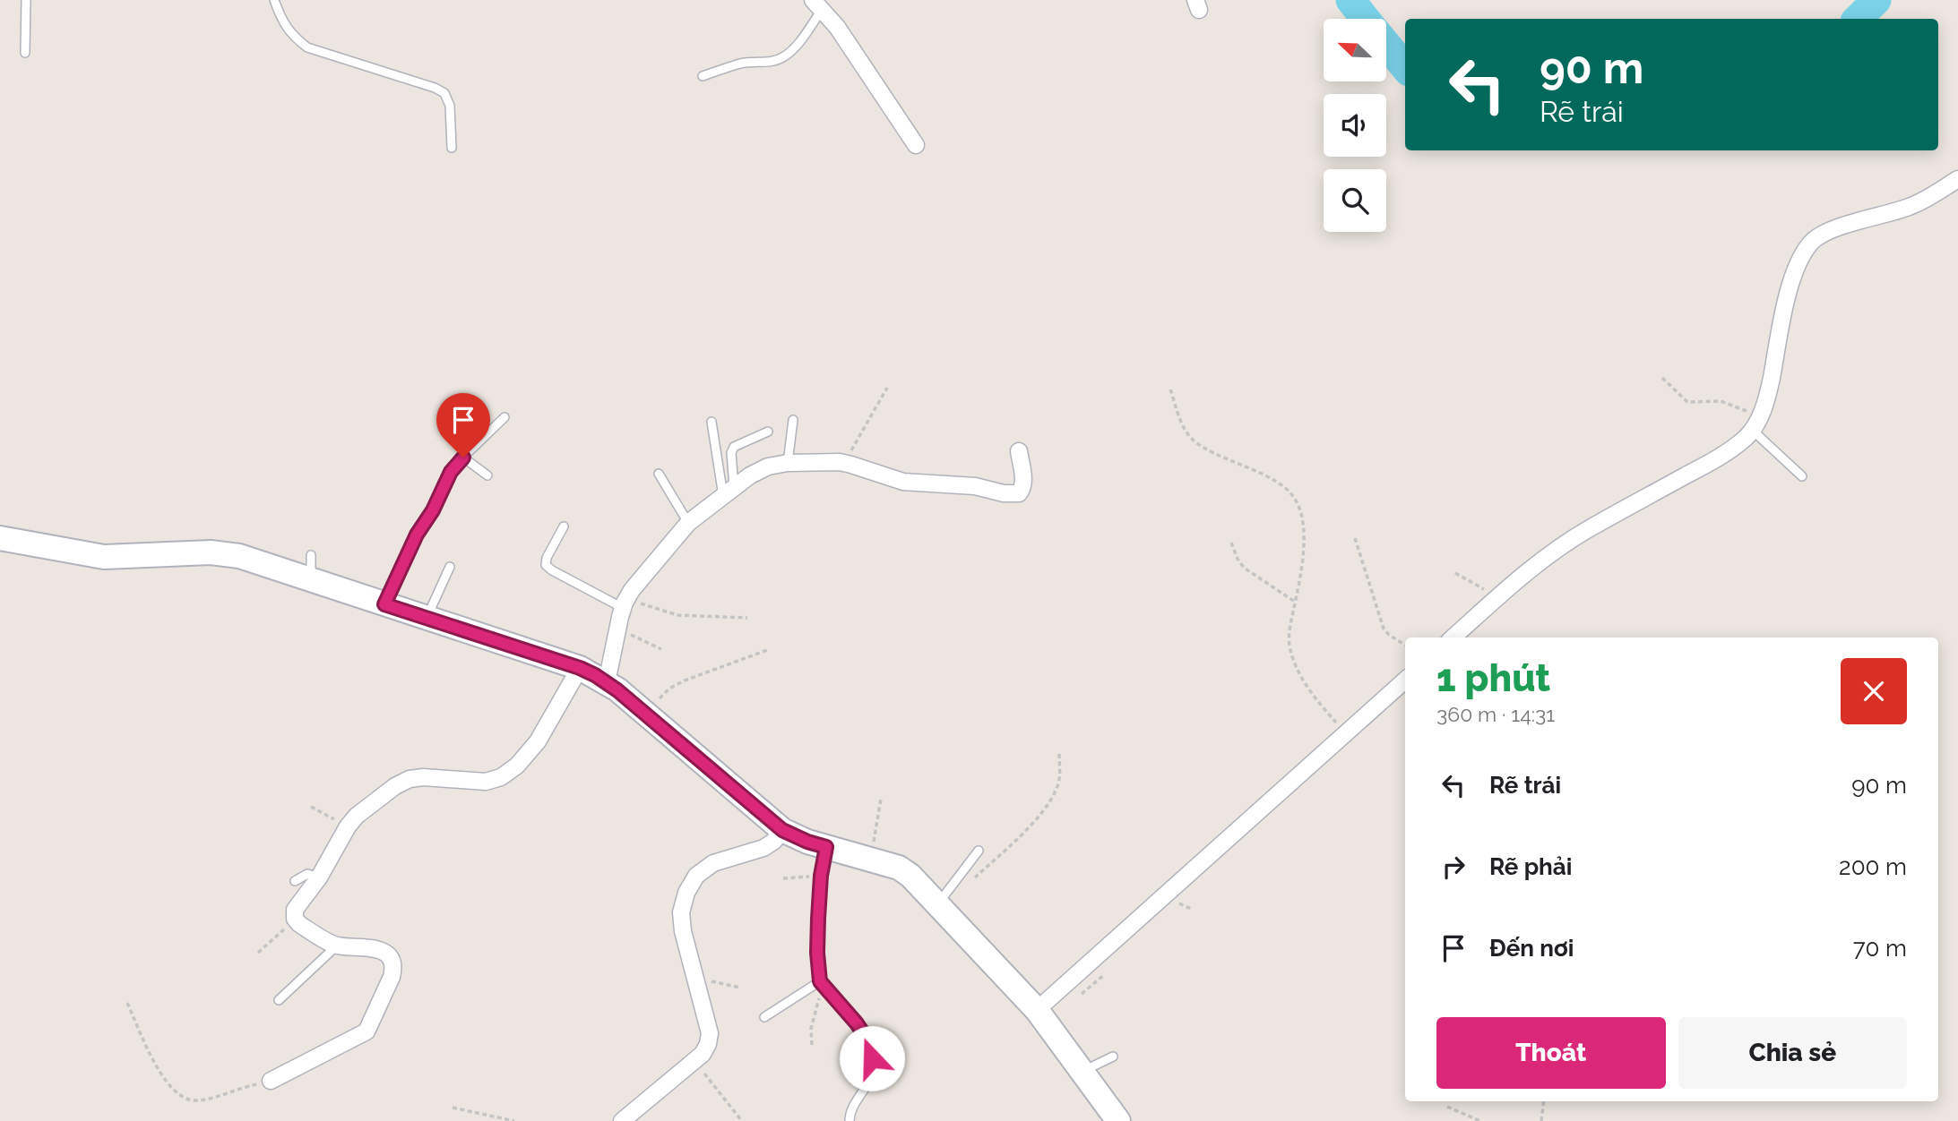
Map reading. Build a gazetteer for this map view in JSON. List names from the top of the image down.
{
  "north": "top left",
  "page": {
    "turn": ["90 m", "Rẽ trái"],
    "heading": ["1 phút", "360 m · 14:31"],
    "list": [
      {
        "name": "Rẽ trái",
        "value": "90 m"
      },
      {
        "name": "Rẽ phải",
        "value": "200 m"
      },
      {
        "name": "Đến nơi",
        "value": "70 m"
      }
    ],
    "buttons": ["Thoát", "Chia sẻ"]
  }
}
